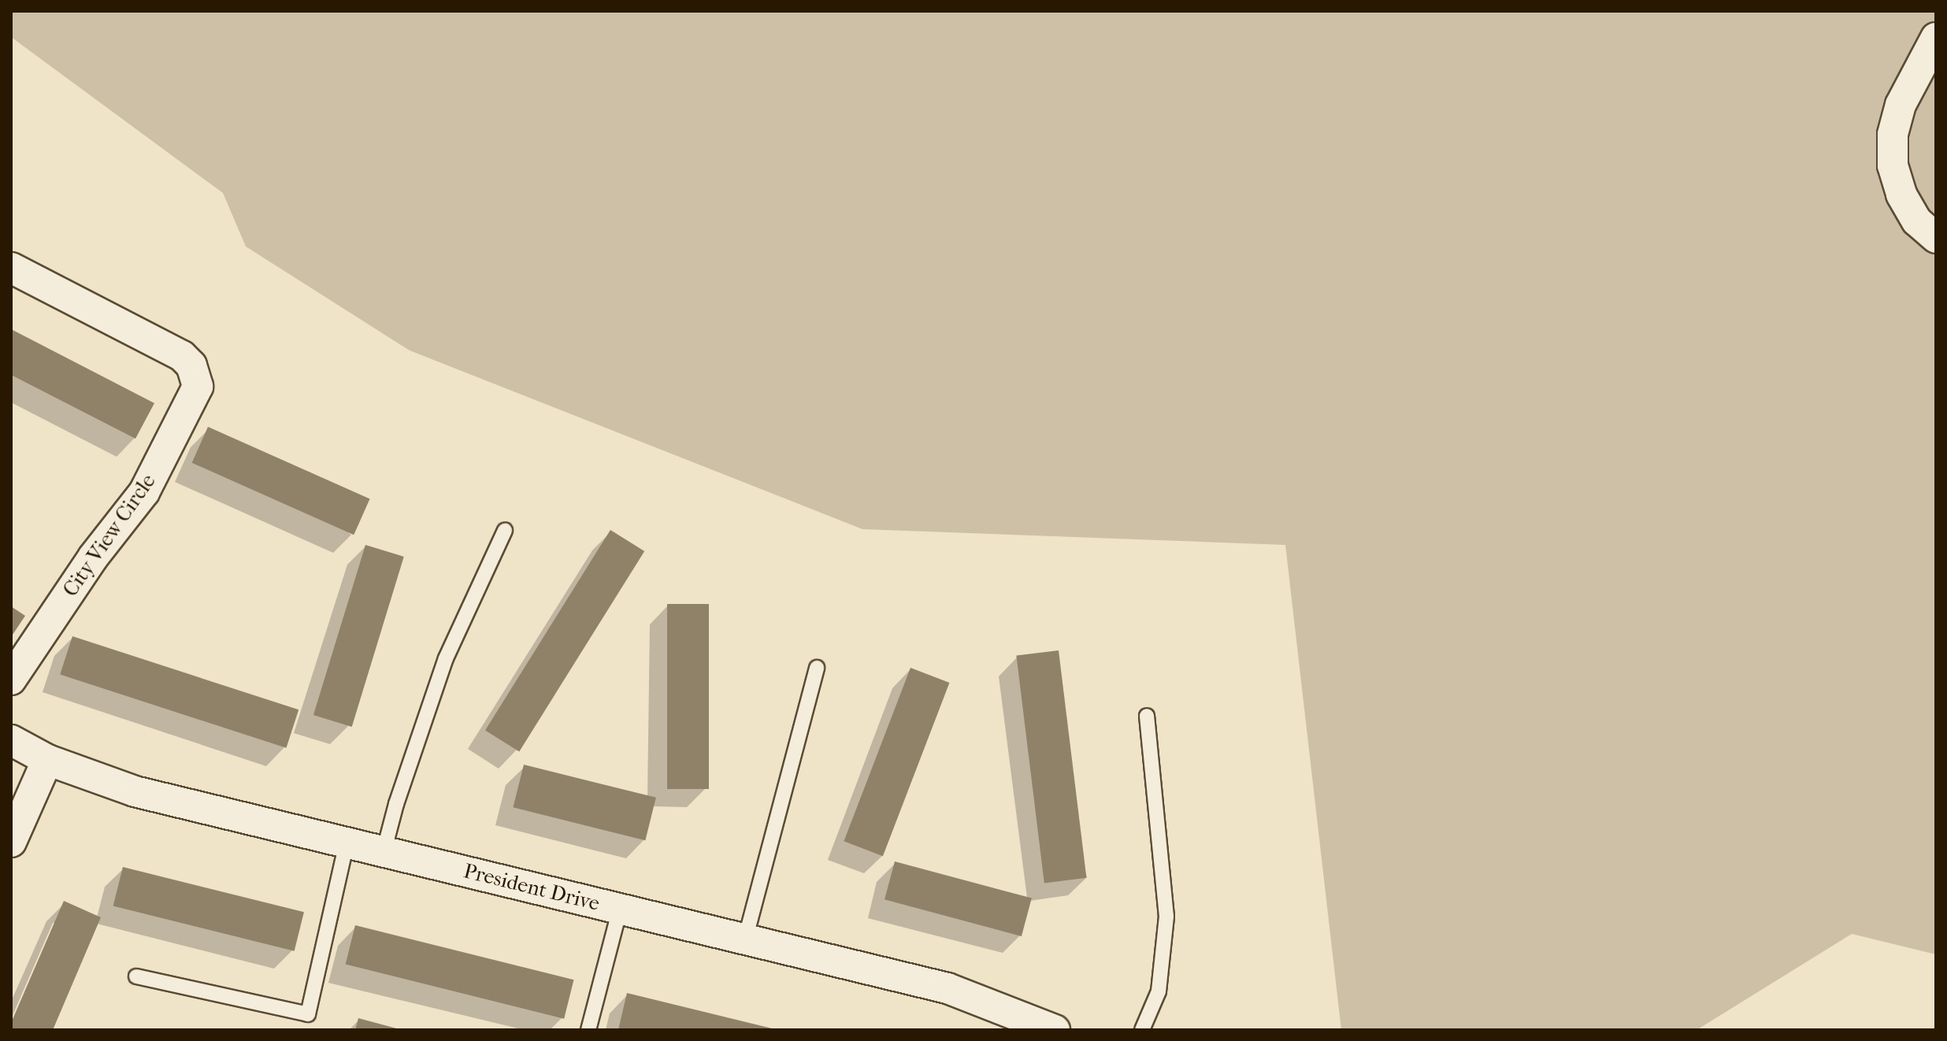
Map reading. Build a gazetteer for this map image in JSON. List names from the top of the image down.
{
  "streets": {
    "street": ["City View Circle", "President Drive"]
  }
}
